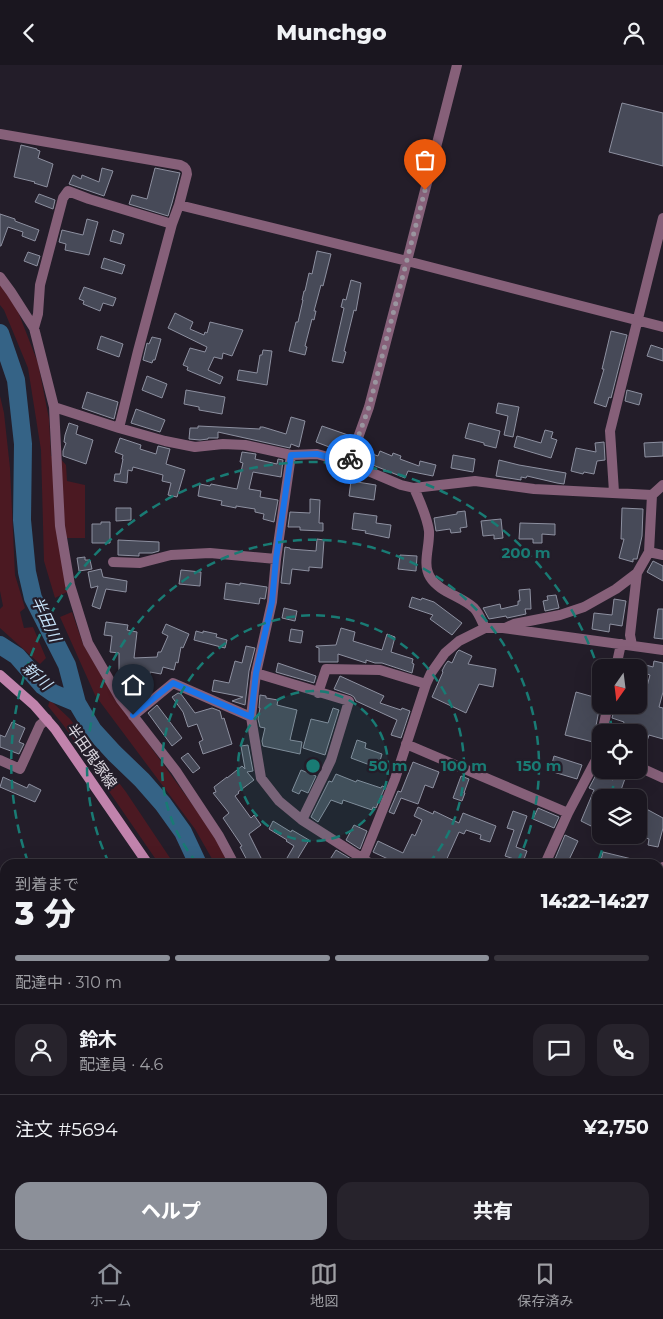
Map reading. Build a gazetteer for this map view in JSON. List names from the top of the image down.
{
  "streets": {
    "main road": ["半田鬼塚線"]
  },
  "water": ["半田川", "新川"],
  "north": "bottom",
  "page": {
    "header": "Munchgo",
    "heading": ["3 分", "到着まで", "14:22–14:27"],
    "panel": [
      "鈴木",
      "配達員 · 4.6",
      "注文 #5694",
      "¥2,750"
    ],
    "bar": "配達中 · 310 m",
    "buttons": ["ヘルプ", "共有"],
    "tabs": ["ホーム", "地図", "保存済み"]
  },
  "rings": [
    "200 m",
    "50 m",
    "100 m",
    "150 m"
  ]
}
